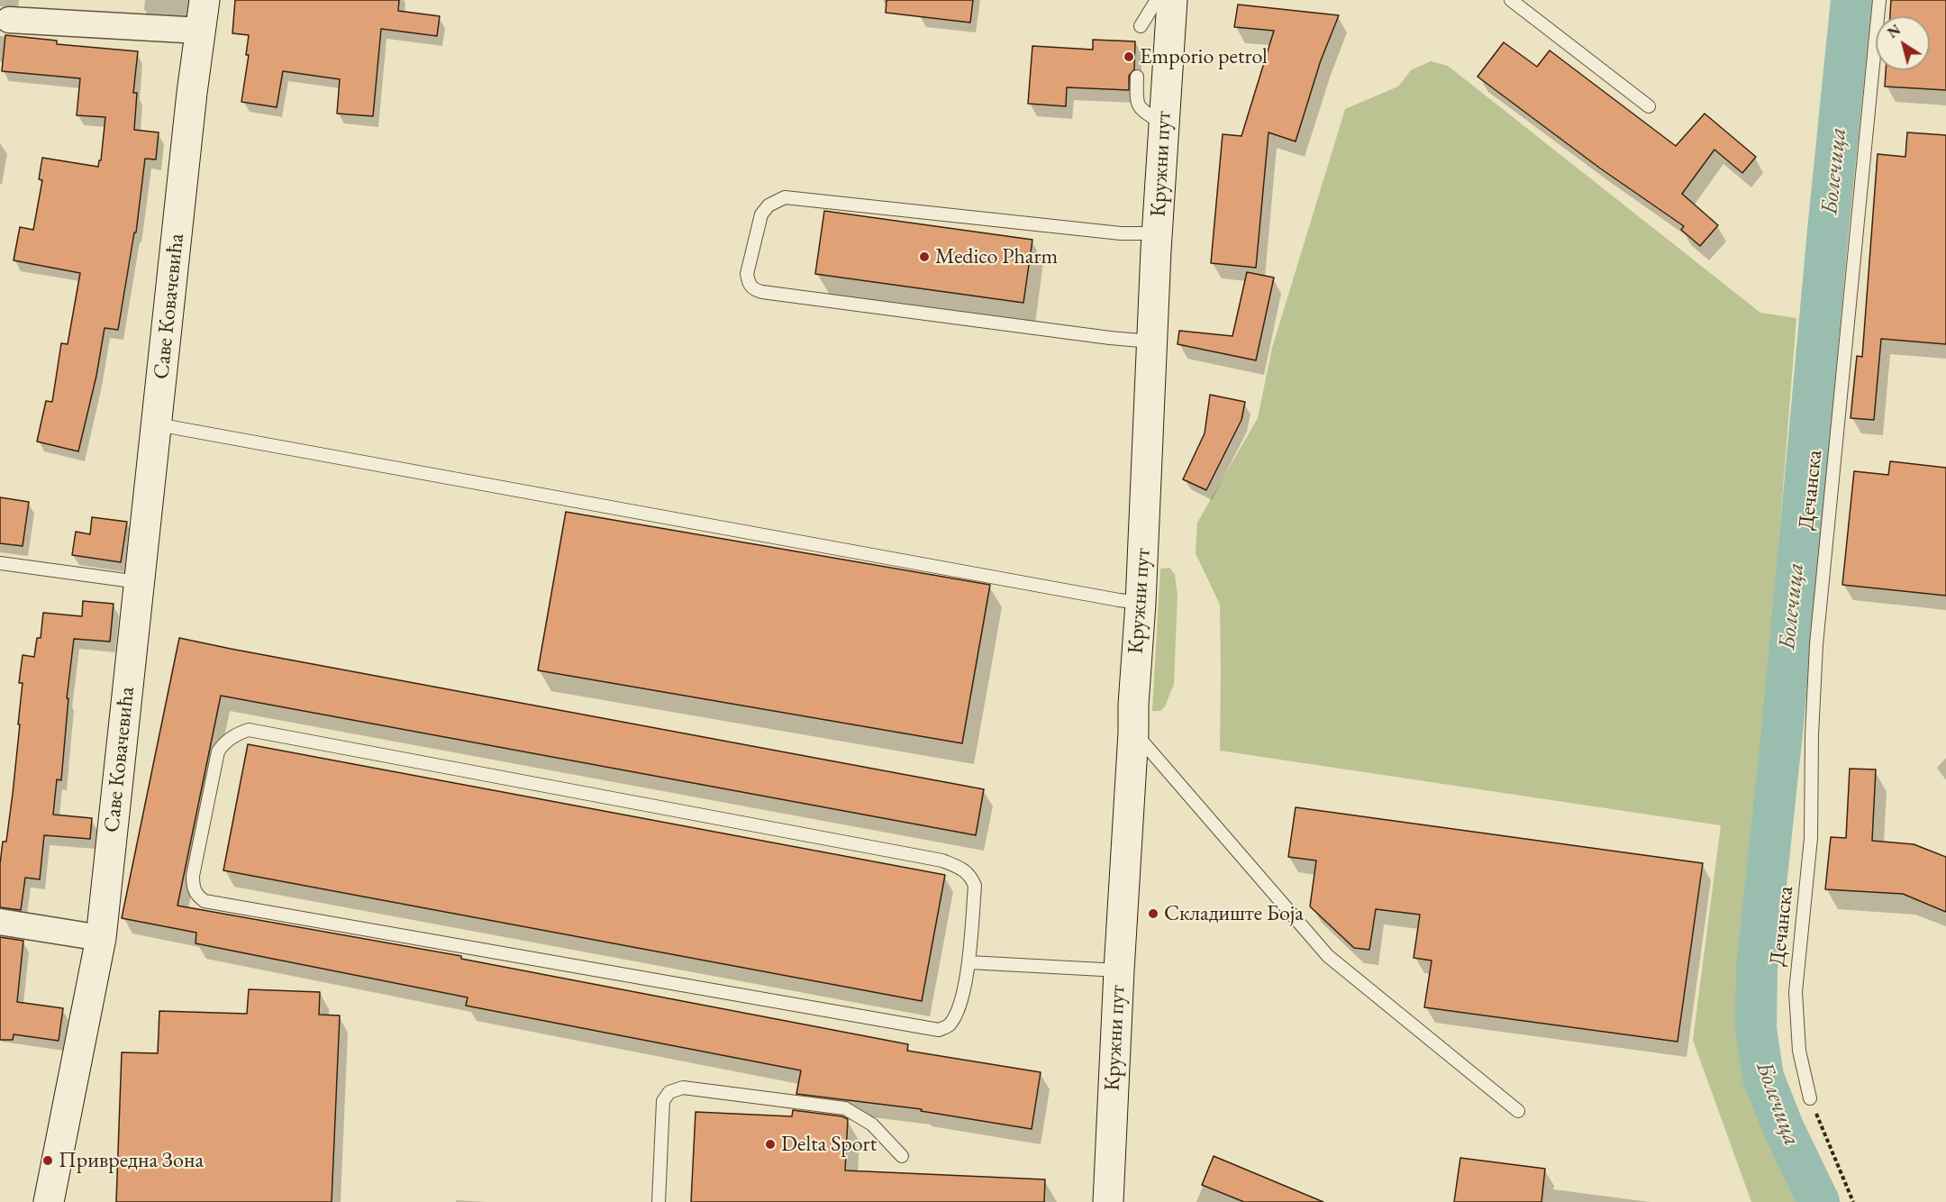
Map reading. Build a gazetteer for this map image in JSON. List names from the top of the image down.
{
  "streets": {
    "street": ["Кружни пут", "Саве Ковачевића"],
    "lane": ["Дечанска"]
  },
  "water": ["Болечица"],
  "places": [
    "Emporio petrol",
    "Medico Pharm",
    "Складиште Боја",
    "Delta Sport",
    "Привредна Зона"
  ],
  "north": "top left"
}
